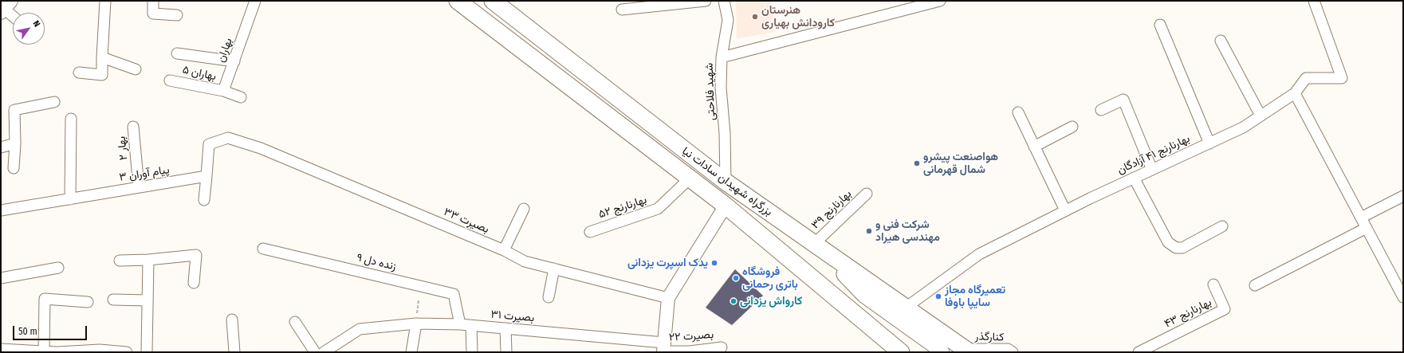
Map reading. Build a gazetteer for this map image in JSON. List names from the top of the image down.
{
  "streets": {
    "highway": ["بزرگراه شهیدان سادات نیا"],
    "street": [
      "بهاران",
      "بهاران ۵",
      "شهید فلاحتی",
      "بهار ۲",
      "بهارنارنج ۴۱ آزادگان",
      "پیام آوران ۳",
      "بهارنارنج ۵۲",
      "بهارنارنج ۳۹",
      "بصیرت ۳۳",
      "زنده دل ۹",
      "بهارنارنج ۴۳",
      "بصیرت ۳۱",
      "بصیرت ۲۲",
      "کنارگذر"
    ]
  },
  "crossings": [
    ["بهاران", "بهاران ۵"],
    ["شهید فلاحتی", "بزرگراه شهیدان سادات نیا"],
    ["بهار ۲", "پیام آوران ۳"],
    ["بهارنارنج ۴۱ آزادگان", "بزرگراه شهیدان سادات نیا"],
    ["پیام آوران ۳", "بصیرت ۳۳"],
    ["بزرگراه شهیدان سادات نیا", "بهارنارنج ۵۲"],
    ["بزرگراه شهیدان سادات نیا", "بهارنارنج ۳۹"],
    ["بزرگراه شهیدان سادات نیا", "کنارگذر"],
    ["زنده دل ۹", "بصیرت ۳۱"],
    ["بصیرت ۳۱", "بصیرت ۲۲"]
  ],
  "places": [
    "هنرستان کارودانش بهیاری",
    "هواصنعت پیشرو شمال قهرمانی",
    "شرکت فنی و مهندسی هیراد",
    "یدک اسپرت یزدانی",
    "فروشگاه باتری رحمانی",
    "تعمیرگاه مجاز سایپا باوفا",
    "کارواش یزدانی"
  ],
  "scale_bar": "50 m",
  "north": "top right"
}
